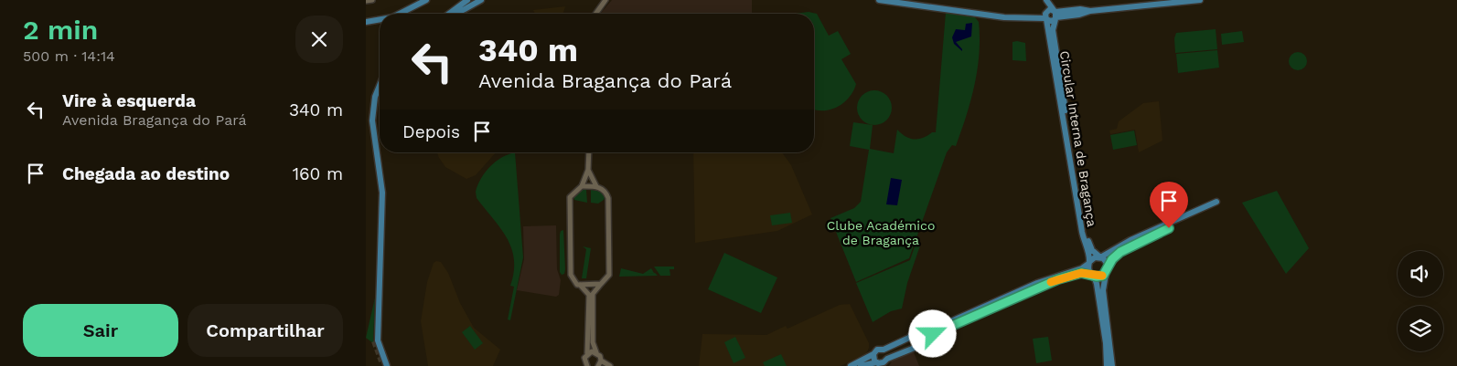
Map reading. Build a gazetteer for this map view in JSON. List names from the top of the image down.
{
  "streets": {
    "main road": ["Circular Interna de Bragança"]
  },
  "parks": ["Clube Académico de Bragança"],
  "page": {
    "heading": ["2 min", "500 m · 14:14"],
    "turn": ["340 m", "Avenida Bragança do Pará"],
    "list": [
      {
        "name": "Vire à esquerda",
        "note": "Avenida Bragança do Pará",
        "value": "340 m"
      },
      {
        "name": "Chegada ao destino",
        "value": "160 m"
      }
    ],
    "then": "Depois",
    "buttons": ["Sair", "Compartilhar"]
  }
}
